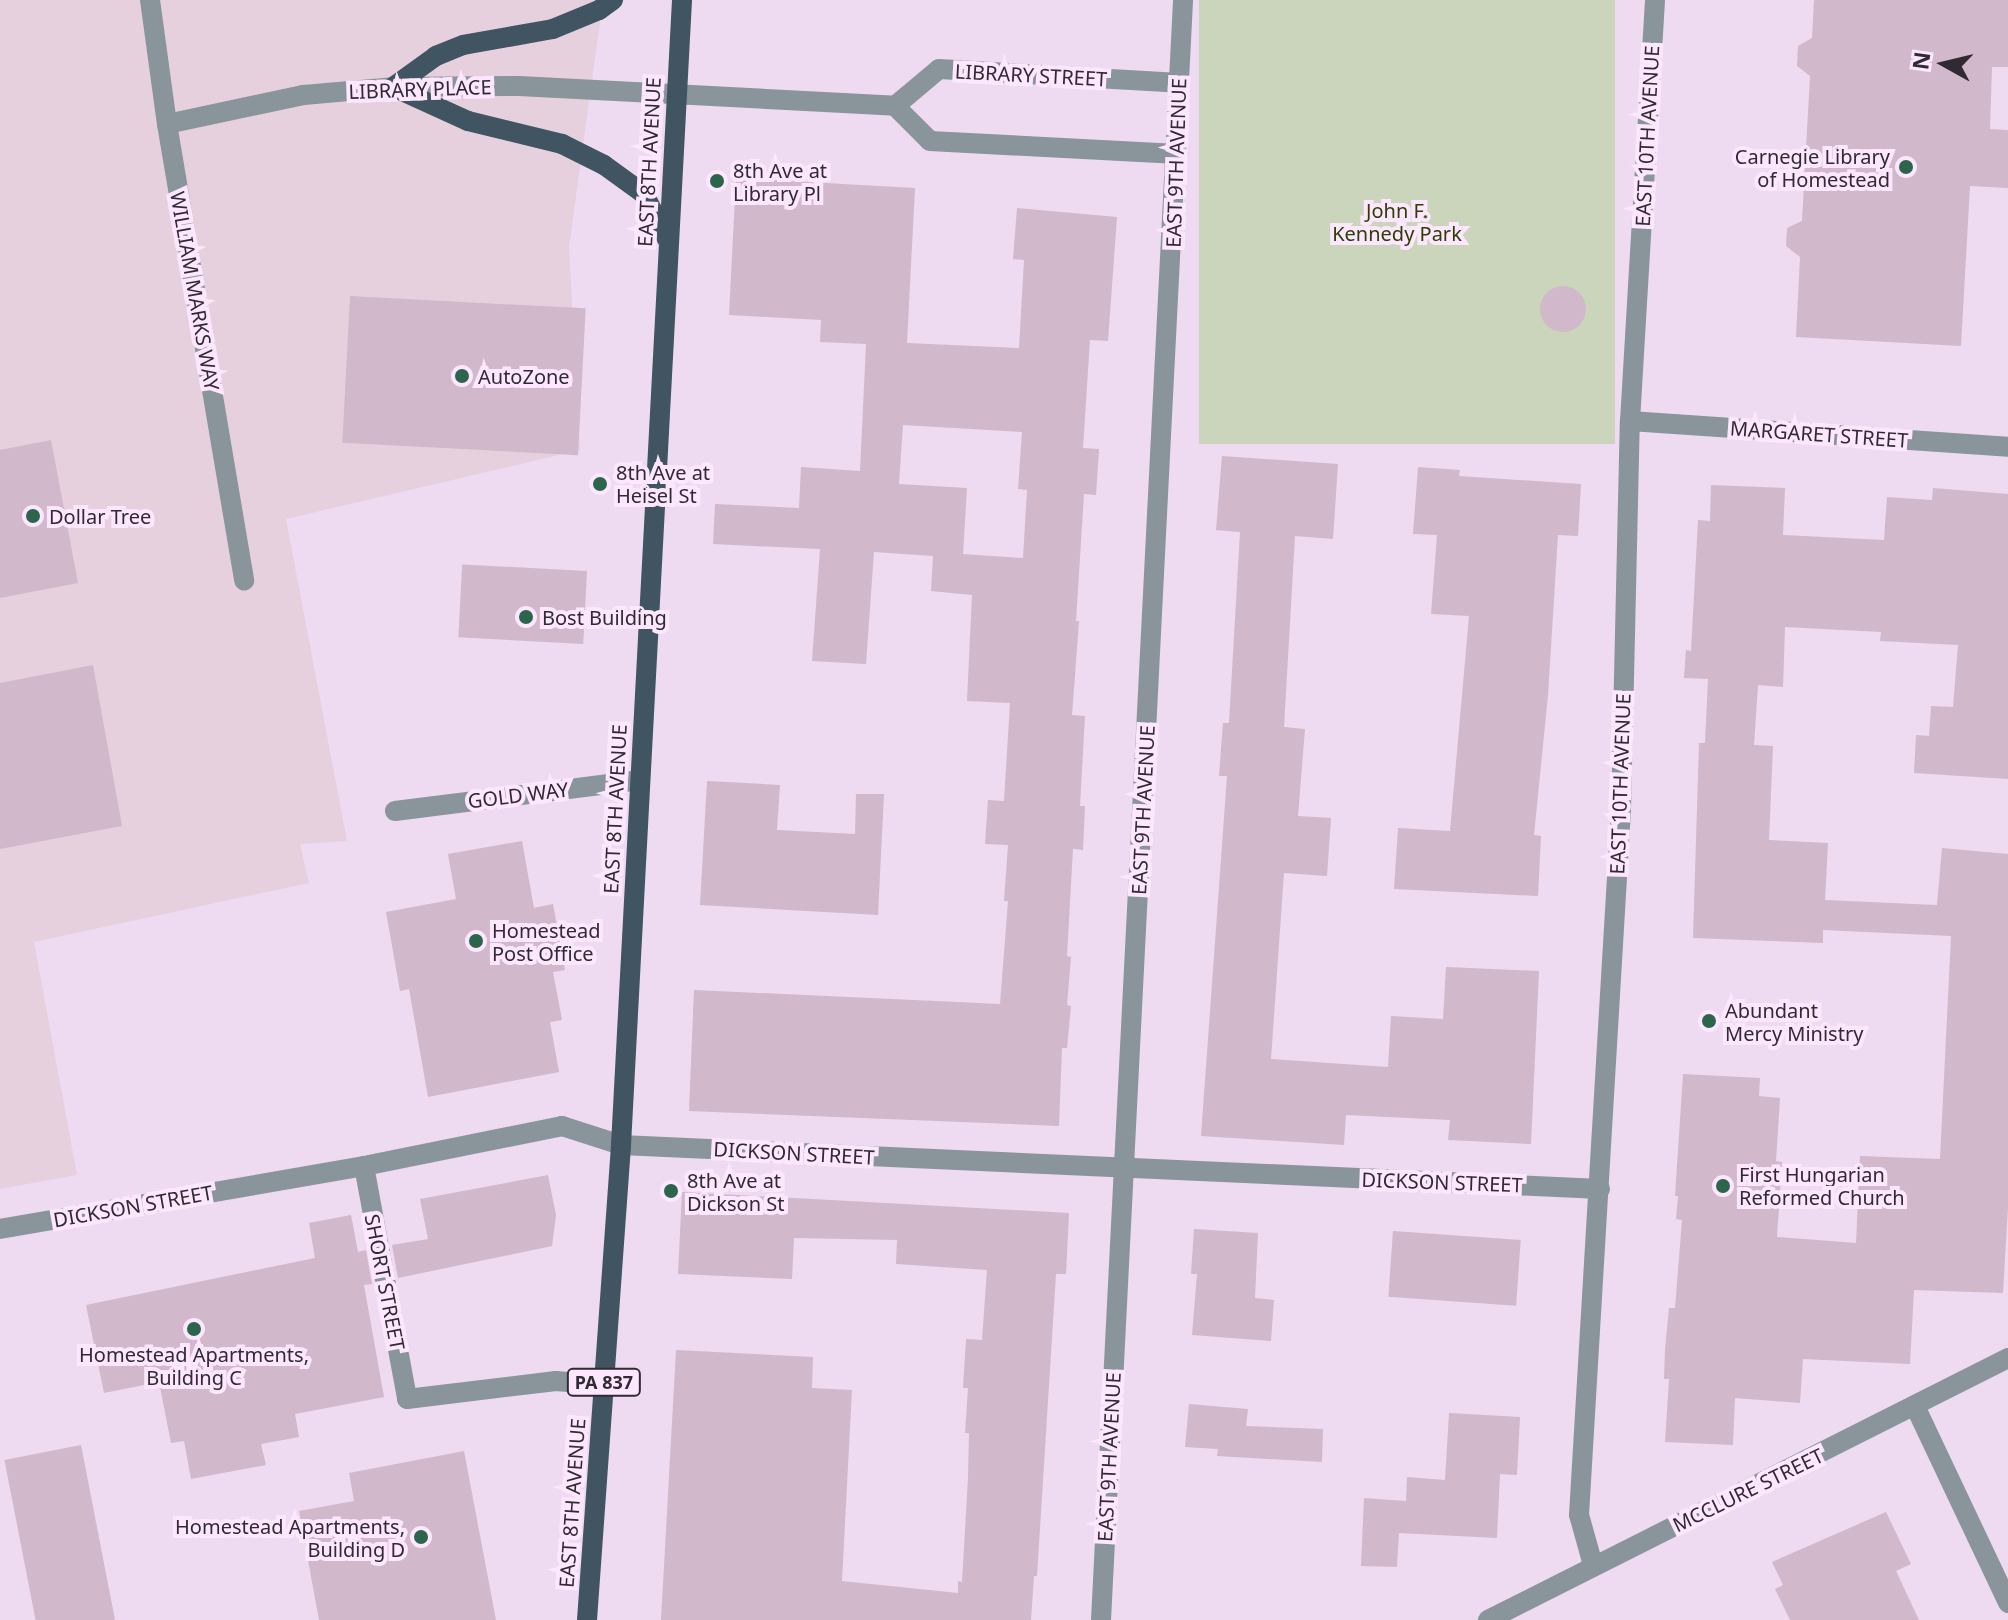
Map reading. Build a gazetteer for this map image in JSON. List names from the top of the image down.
{
  "streets": {
    "main road": ["EAST 8TH AVENUE", "PA 837"],
    "street": [
      "LIBRARY STREET",
      "LIBRARY PLACE",
      "EAST 10TH AVENUE",
      "EAST 9TH AVENUE",
      "WILLIAM MARKS WAY",
      "MARGARET STREET",
      "GOLD WAY",
      "DICKSON STREET",
      "SHORT STREET",
      "MCCLURE STREET"
    ]
  },
  "crossings": [
    ["LIBRARY STREET", "EAST 9TH AVENUE"],
    ["LIBRARY PLACE", "EAST 8TH AVENUE"],
    ["LIBRARY PLACE", "WILLIAM MARKS WAY"],
    ["EAST 10TH AVENUE", "MARGARET STREET"],
    ["EAST 10TH AVENUE", "DICKSON STREET"],
    ["EAST 10TH AVENUE", "MCCLURE STREET"],
    ["EAST 8TH AVENUE", "GOLD WAY"],
    ["EAST 8TH AVENUE", "DICKSON STREET"],
    ["EAST 8TH AVENUE", "SHORT STREET"],
    ["EAST 9TH AVENUE", "DICKSON STREET"],
    ["DICKSON STREET", "SHORT STREET"]
  ],
  "parks": ["John F. Kennedy Park"],
  "places": [
    "Carnegie Library of Homestead",
    "8th Ave at Library Pl",
    "AutoZone",
    "8th Ave at Heisel St",
    "Dollar Tree",
    "Bost Building",
    "Homestead Post Office",
    "Abundant Mercy Ministry",
    "First Hungarian Reformed Church",
    "8th Ave at Dickson St",
    "Homestead Apartments, Building C",
    "Homestead Apartments, Building D"
  ],
  "north": "left"
}
